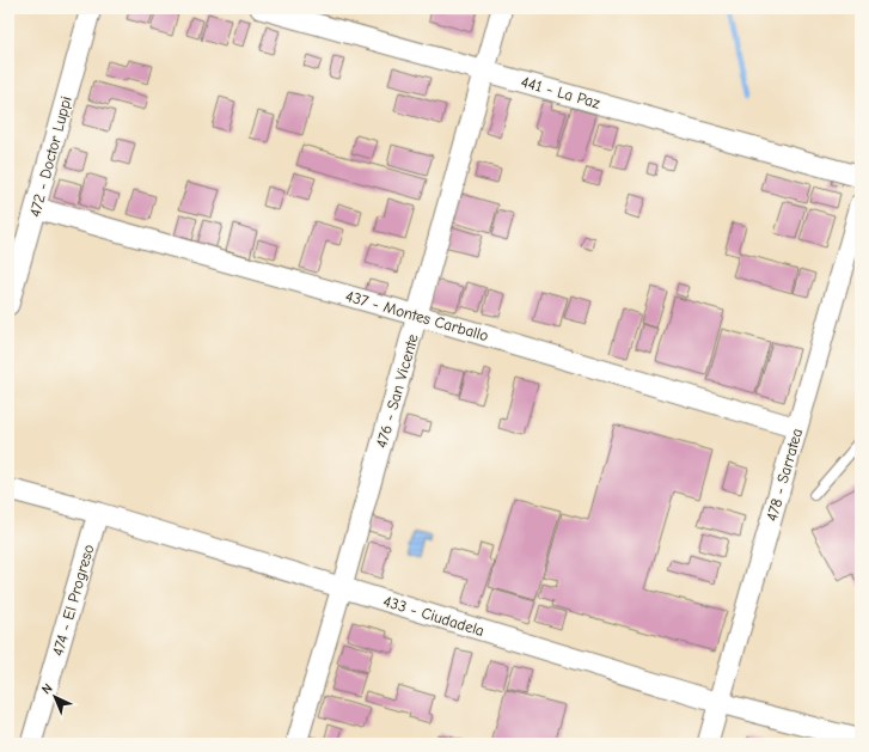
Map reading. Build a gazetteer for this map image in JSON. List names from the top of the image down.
{
  "streets": {
    "street": [
      "441 - La Paz",
      "472 - Doctor Luppi",
      "437 - Montes Carballo",
      "476 - San Vicente",
      "478 - Sarratea",
      "474 - El Progreso",
      "433 - Ciudadela"
    ]
  },
  "crossings": [
    ["441 - La Paz", "476 - San Vicente"],
    ["472 - Doctor Luppi", "437 - Montes Carballo"],
    ["437 - Montes Carballo", "476 - San Vicente"],
    ["437 - Montes Carballo", "478 - Sarratea"],
    ["476 - San Vicente", "433 - Ciudadela"],
    ["478 - Sarratea", "433 - Ciudadela"],
    ["474 - El Progreso", "433 - Ciudadela"]
  ],
  "north": "top left"
}
